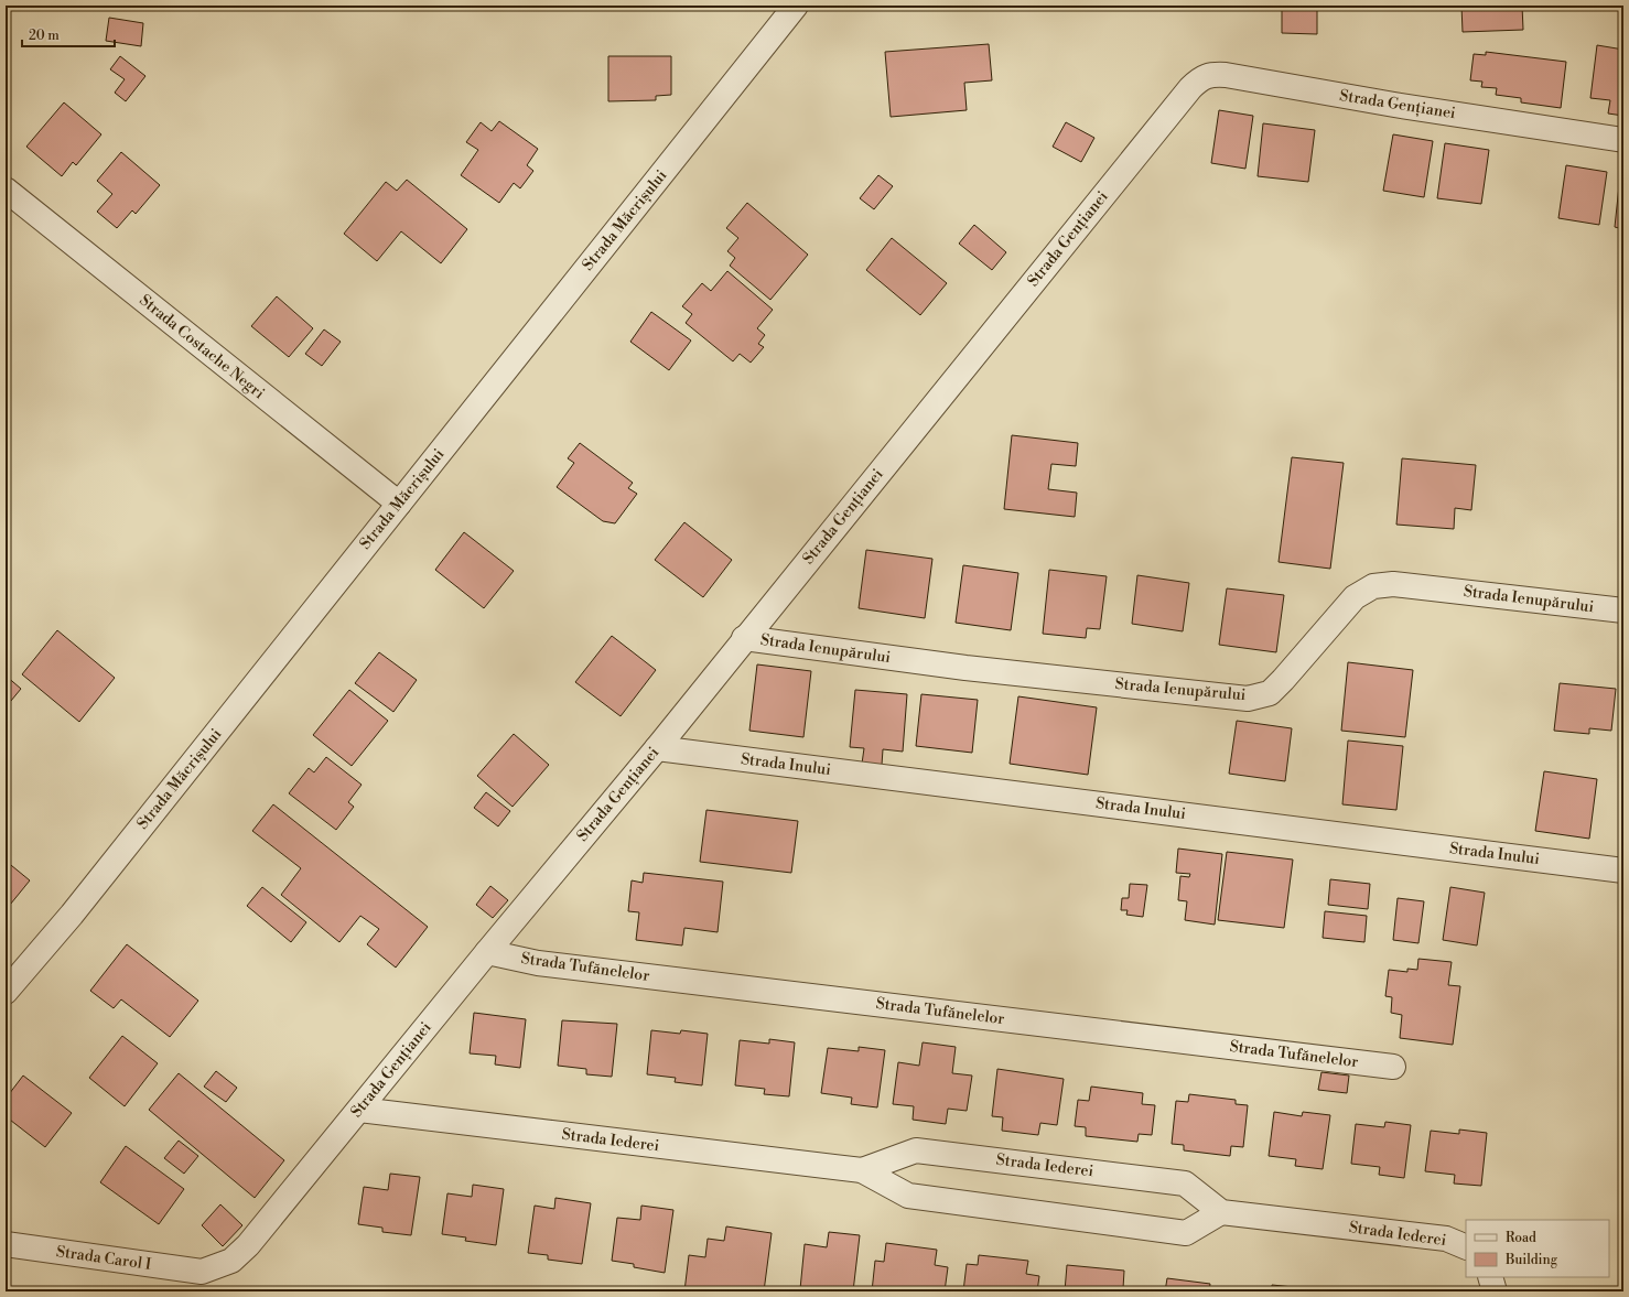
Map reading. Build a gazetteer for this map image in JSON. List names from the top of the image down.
{
  "streets": {
    "street": [
      "Strada Gențianei",
      "Strada Măcrișului",
      "Strada Costache Negri",
      "Strada Ienupărului",
      "Strada Inului",
      "Strada Tufănelelor",
      "Strada Iederei",
      "Strada Carol I"
    ]
  },
  "crossings": [
    ["Strada Gențianei", "Strada Ienupărului"],
    ["Strada Gențianei", "Strada Inului"],
    ["Strada Gențianei", "Strada Tufănelelor"],
    ["Strada Gențianei", "Strada Iederei"],
    ["Strada Gențianei", "Strada Carol I"],
    ["Strada Măcrișului", "Strada Costache Negri"]
  ],
  "legend": ["Road", "Building"],
  "scale_bar": "20 m"
}
